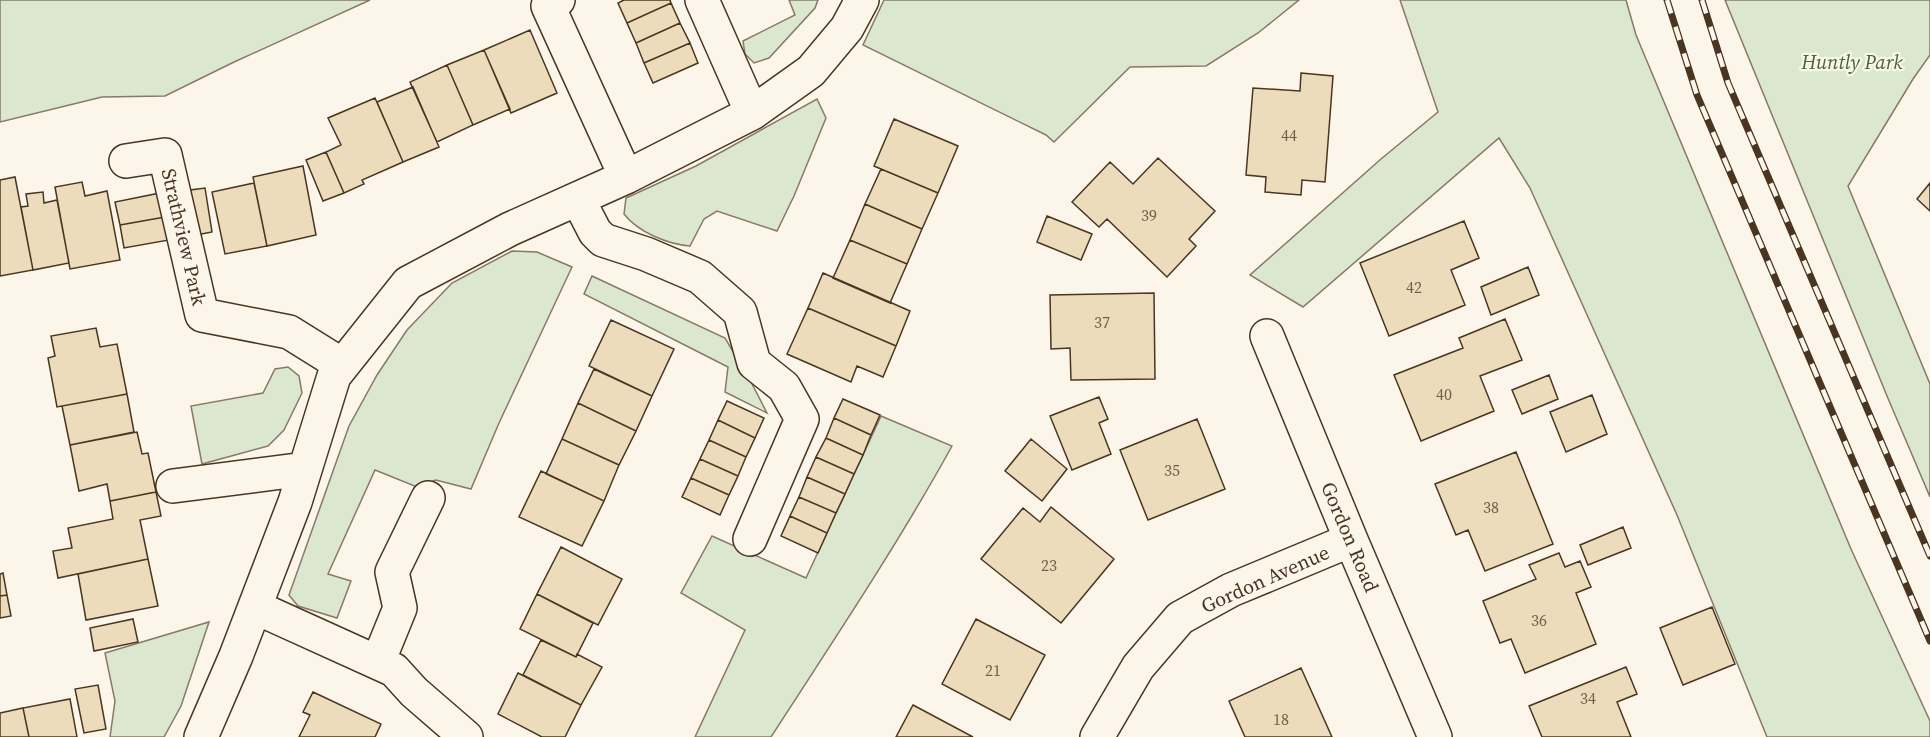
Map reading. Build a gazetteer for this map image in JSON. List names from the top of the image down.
{
  "streets": {
    "street": ["Strathview Park", "Gordon Road", "Gordon Avenue"]
  },
  "crossings": [
    ["Gordon Road", "Gordon Avenue"]
  ],
  "parks": ["Huntly Park"],
  "house_numbers": [
    "44",
    "39",
    "42",
    "37",
    "40",
    "35",
    "38",
    "23",
    "36",
    "21",
    "34",
    "18"
  ]
}
